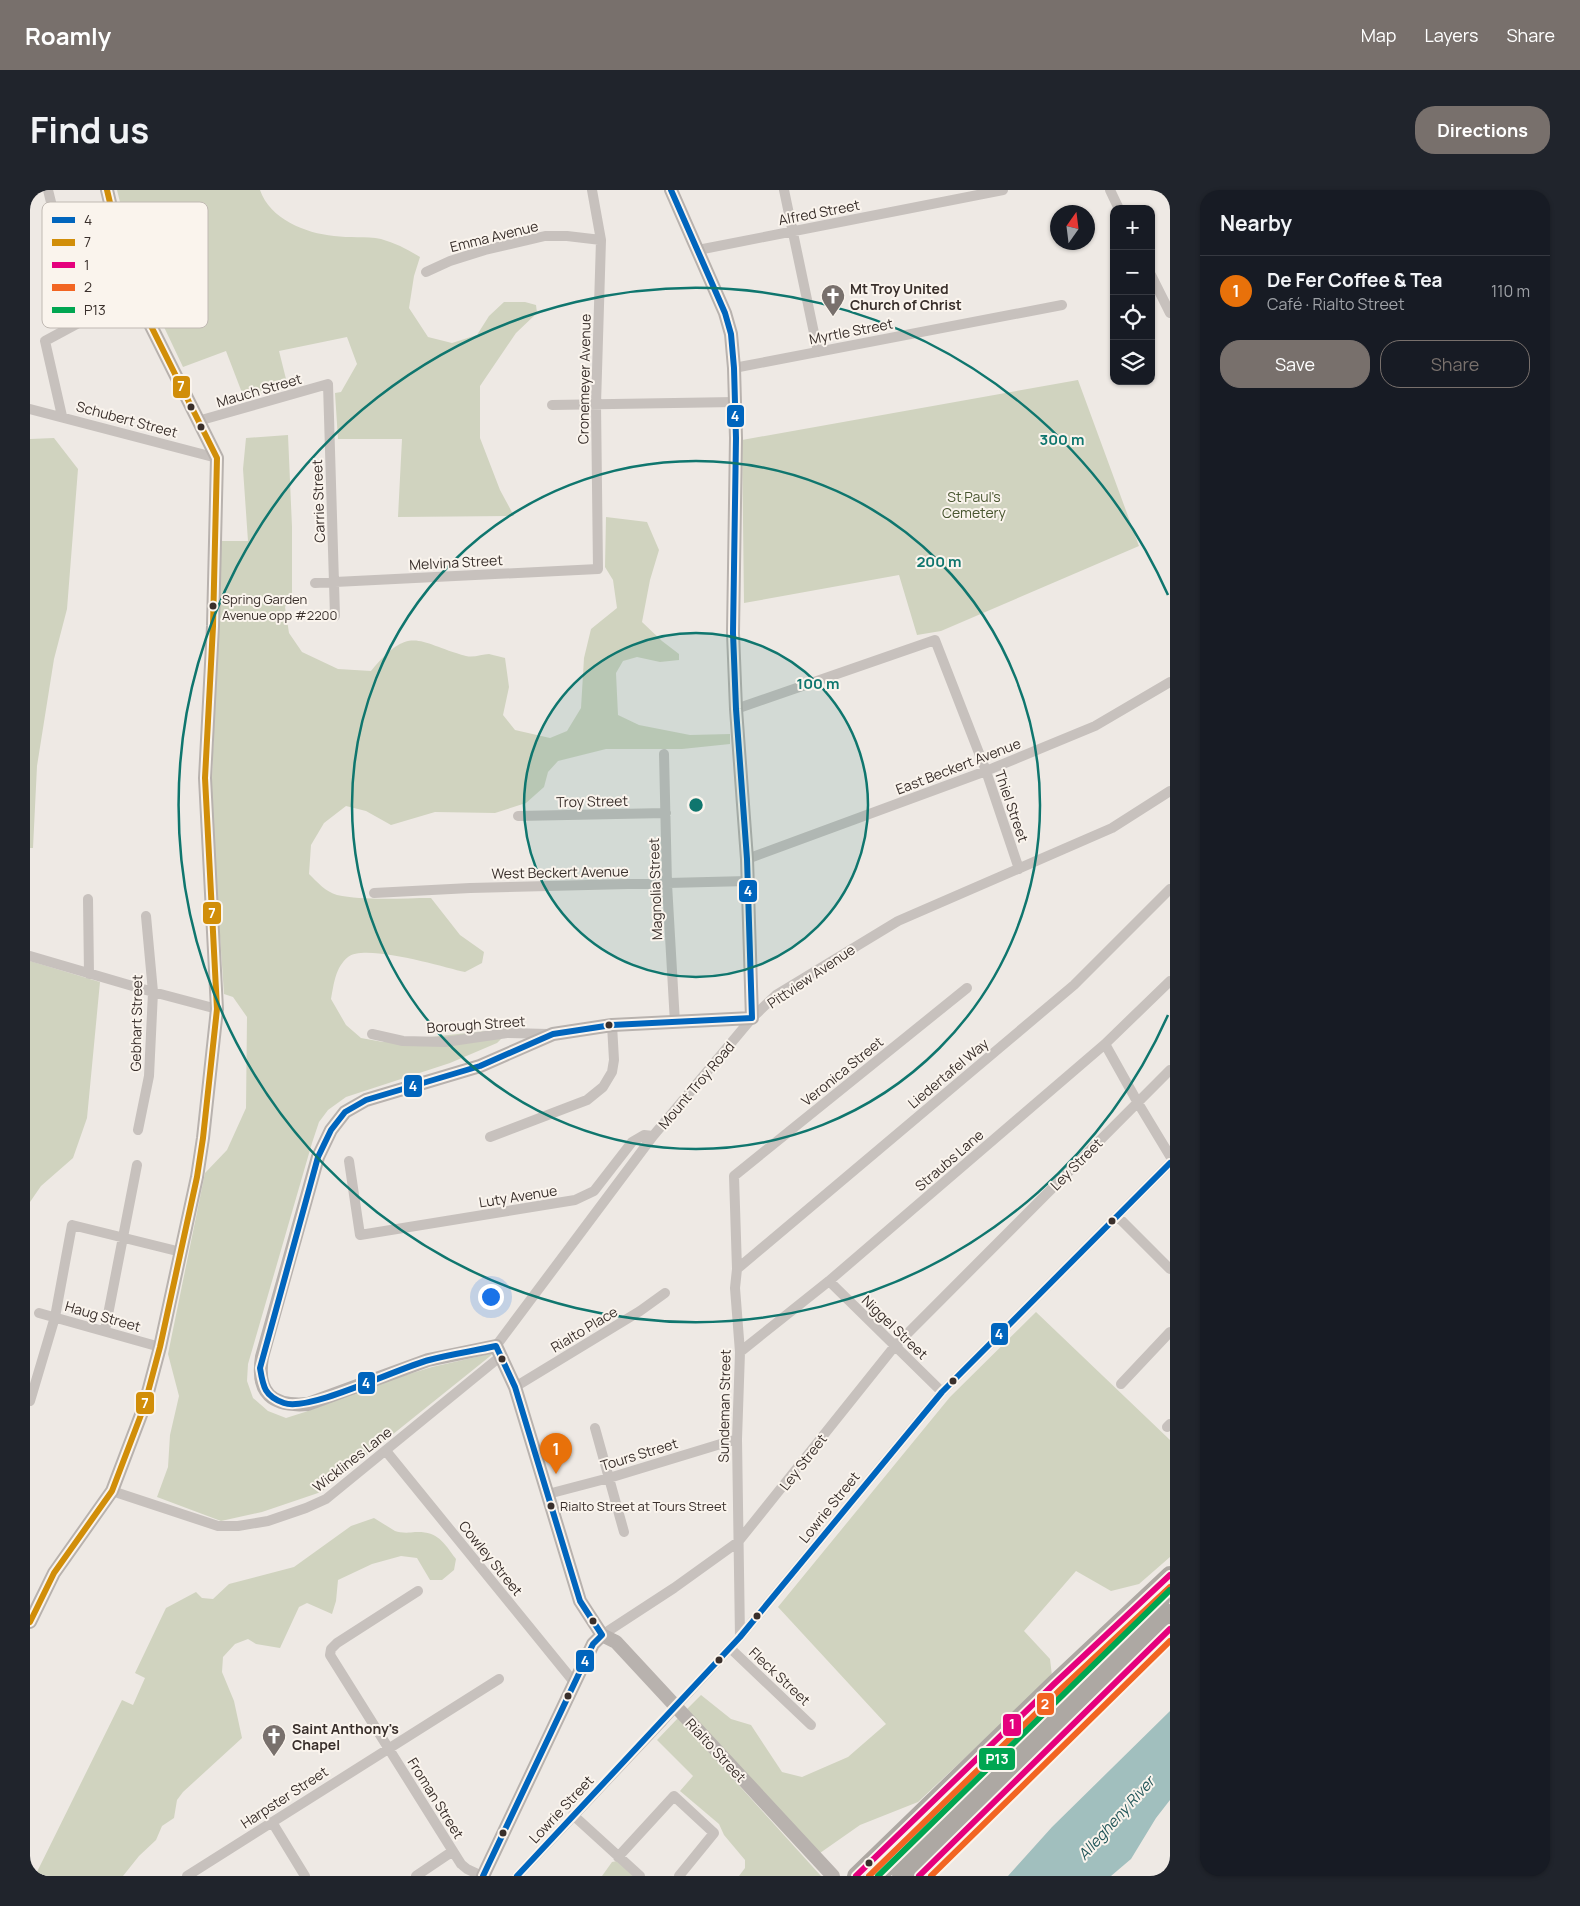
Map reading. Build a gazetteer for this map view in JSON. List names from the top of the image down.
{
  "streets": {
    "street": [
      "Alfred Street",
      "Emma Avenue",
      "Myrtle Street",
      "Cronemeyer Avenue",
      "Mauch Street",
      "Schubert Street",
      "Carrie Street",
      "Melvina Street",
      "East Beckert Avenue",
      "Troy Street",
      "Thiel Street",
      "West Beckert Avenue",
      "Magnolia Street",
      "Pittview Avenue",
      "Gebhart Street",
      "Borough Street",
      "Veronica Street",
      "Liedertafel Way",
      "Mount Troy Road",
      "Straubs Lane",
      "Ley Street",
      "Luty Avenue",
      "Haug Street",
      "Niggel Street",
      "Rialto Place",
      "Sundeman Street",
      "Tours Street",
      "Wicklines Lane",
      "Lowrie Street",
      "Cowley Street",
      "Fleck Street",
      "Rialto Street",
      "Harpster Street",
      "Froman Street"
    ]
  },
  "crossings": [
    ["Emma Avenue", "Cronemeyer Avenue"],
    ["Cronemeyer Avenue", "Melvina Street"],
    ["Mauch Street", "Carrie Street"],
    ["Carrie Street", "Melvina Street"],
    ["East Beckert Avenue", "Thiel Street"],
    ["Troy Street", "Magnolia Street"],
    ["Thiel Street", "Pittview Avenue"],
    ["West Beckert Avenue", "Magnolia Street"],
    ["Pittview Avenue", "Mount Troy Road"],
    ["Veronica Street", "Sundeman Street"],
    ["Liedertafel Way", "Sundeman Street"],
    ["Mount Troy Road", "Luty Avenue"],
    ["Mount Troy Road", "Wicklines Lane"],
    ["Mount Troy Road", "Rialto Street"],
    ["Straubs Lane", "Niggel Street"],
    ["Straubs Lane", "Sundeman Street"],
    ["Ley Street", "Niggel Street"],
    ["Ley Street", "Sundeman Street"],
    ["Ley Street", "Cowley Street"],
    ["Ley Street", "Rialto Street"],
    ["Ley Street", "Froman Street"],
    ["Niggel Street", "Lowrie Street"],
    ["Rialto Place", "Rialto Street"],
    ["Sundeman Street", "Tours Street"],
    ["Sundeman Street", "Lowrie Street"],
    ["Tours Street", "Rialto Street"],
    ["Wicklines Lane", "Cowley Street"],
    ["Wicklines Lane", "Rialto Street"],
    ["Lowrie Street", "Fleck Street"],
    ["Harpster Street", "Froman Street"]
  ],
  "water": ["Allegheny River"],
  "parks": ["St Paul's Cemetery"],
  "places": {
    "church": ["Mt Troy United Church of Christ", "Saint Anthony's Chapel"],
    "other": ["Spring Garden Avenue opp #2200", "Rialto Street at Tours Street"]
  },
  "lines": [
    "transit line 4",
    "transit line 7",
    "transit line 1",
    "transit line 2",
    "transit line P13"
  ],
  "legend": [
    "4",
    "7",
    "1",
    "2",
    "P13"
  ],
  "north": "top",
  "page": {
    "header": "Roamly",
    "nav": ["Map", "Layers", "Share"],
    "title": "Find us",
    "buttons": [
      "Directions",
      ["Save", "Share"]
    ],
    "heading": "Nearby",
    "map_buttons": ["+", "−"],
    "list": [
      {
        "mark": "1",
        "name": "De Fer Coffee & Tea",
        "note": "Café · Rialto Street",
        "value": "110 m"
      }
    ],
    "pins": "1"
  },
  "rings": ["300 m", "200 m", "100 m"]
}
